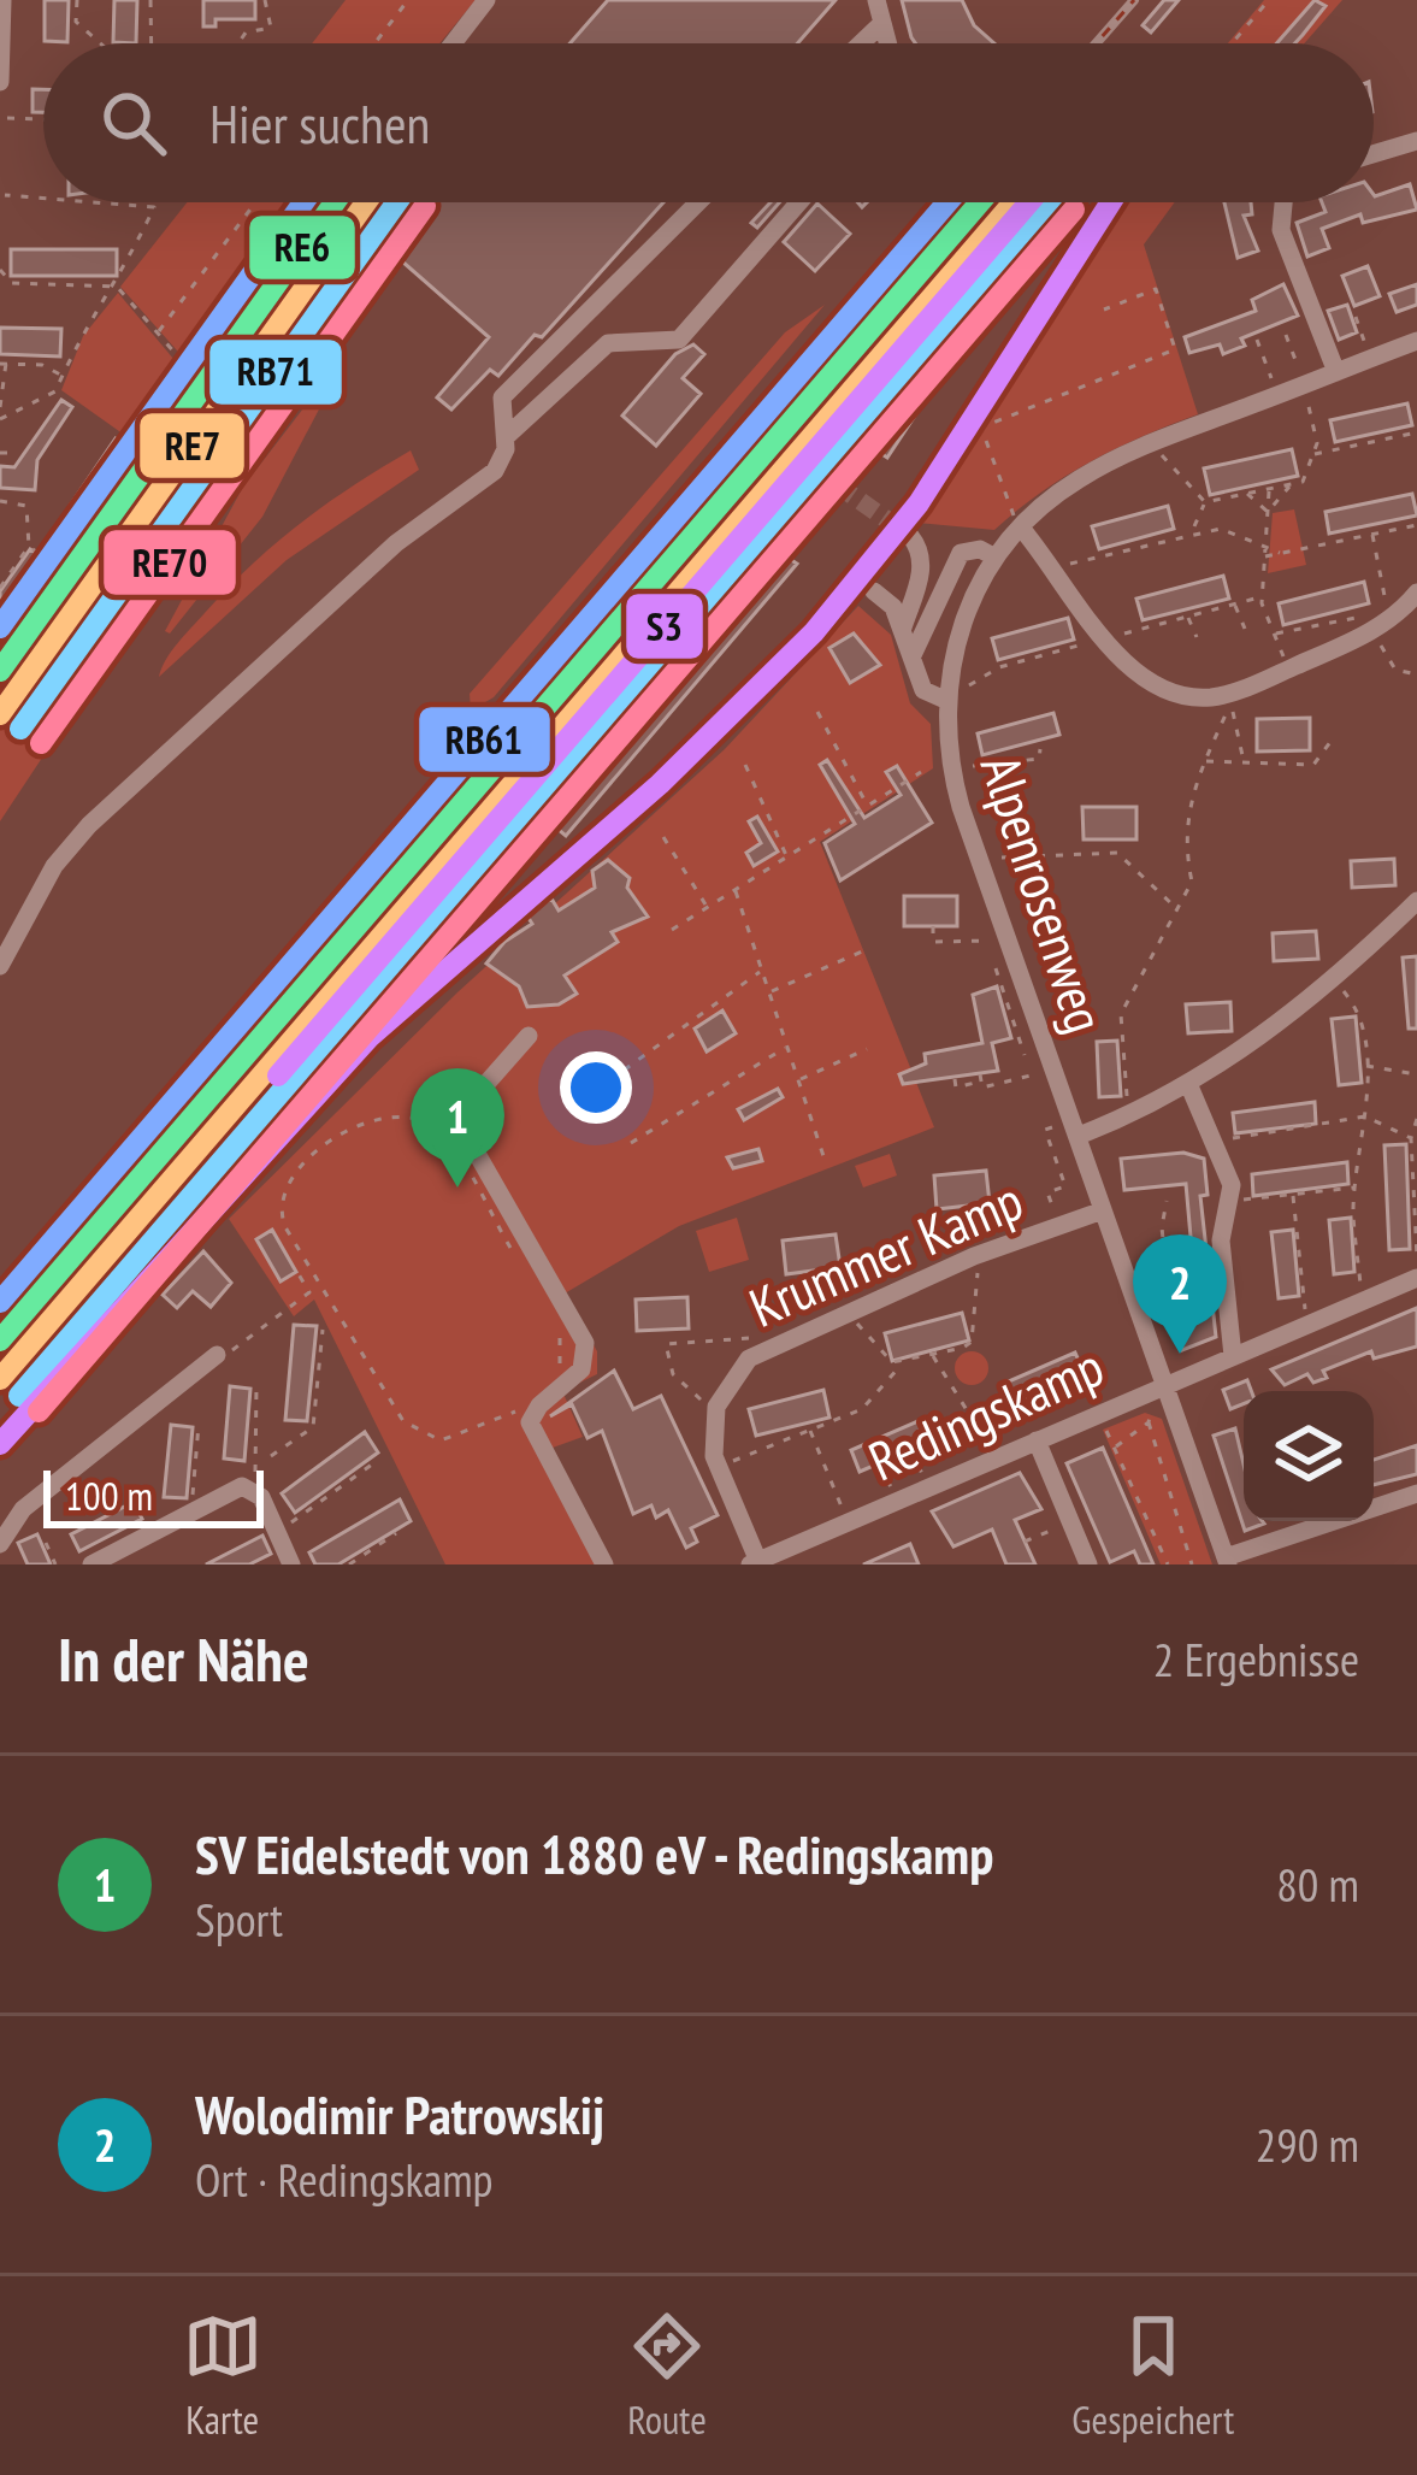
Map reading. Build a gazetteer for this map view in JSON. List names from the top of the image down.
{
  "streets": {
    "street": ["Alpenrosenweg", "Krummer Kamp", "Redingskamp"]
  },
  "crossings": [
    ["Alpenrosenweg", "Krummer Kamp"],
    ["Alpenrosenweg", "Redingskamp"],
    ["Krummer Kamp", "Redingskamp"]
  ],
  "lines": [
    "transit line RE7",
    "transit line RB71",
    "transit line S3",
    "transit line RE6",
    "transit line RB61",
    "transit line RE70"
  ],
  "scale_bar": "100 m",
  "page": {
    "search": "Hier suchen",
    "pins": ["1", "2"],
    "scale": "100 m",
    "heading": ["In der Nähe", "2 Ergebnisse"],
    "list": [
      {
        "mark": "1",
        "name": "SV Eidelstedt von 1880 eV - Redingskamp",
        "note": "Sport",
        "value": "80 m"
      },
      {
        "mark": "2",
        "name": "Wolodimir Patrowskij",
        "note": "Ort · Redingskamp",
        "value": "290 m"
      }
    ],
    "nav": ["Karte", "Route", "Gespeichert"]
  }
}
